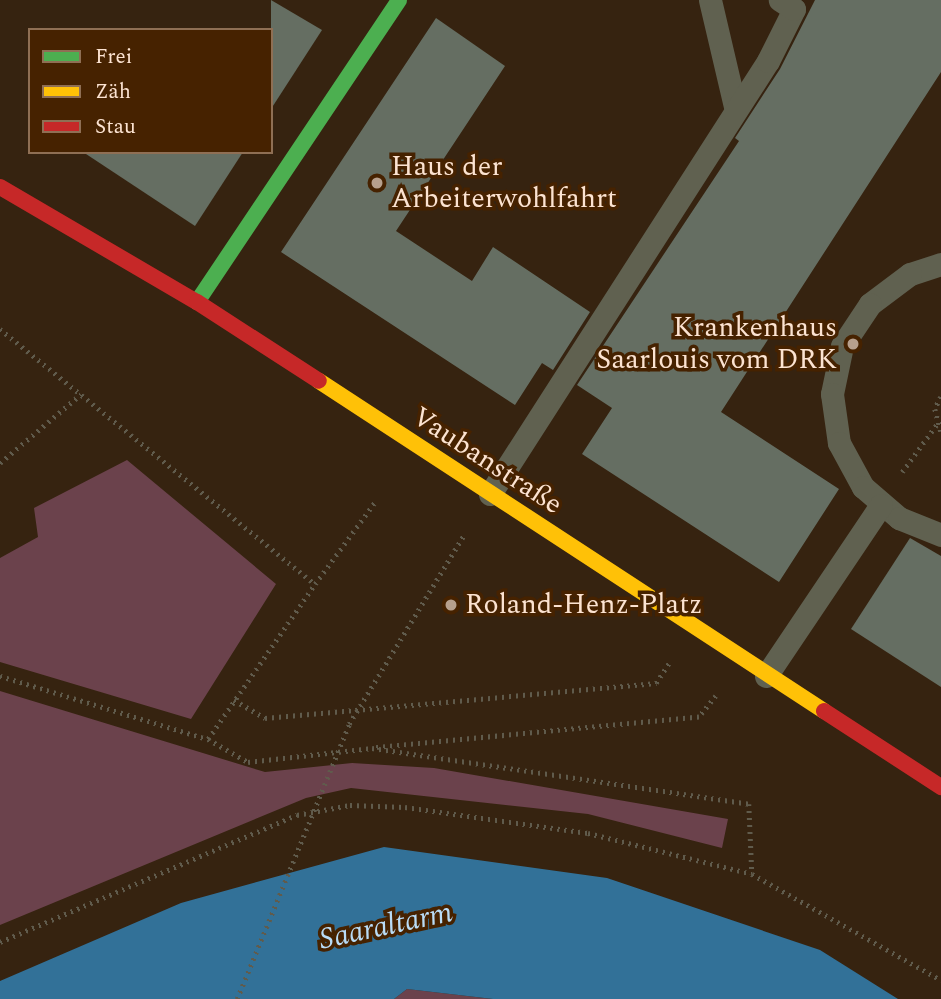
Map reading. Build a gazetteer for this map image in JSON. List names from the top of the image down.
{
  "streets": {
    "street": ["Vaubanstraße"]
  },
  "water": ["Saaraltarm"],
  "places": ["Haus der Arbeiterwohlfahrt", "Krankenhaus Saarlouis vom DRK", "Roland-Henz-Platz"],
  "legend": ["Frei", "Zäh", "Stau"]
}
